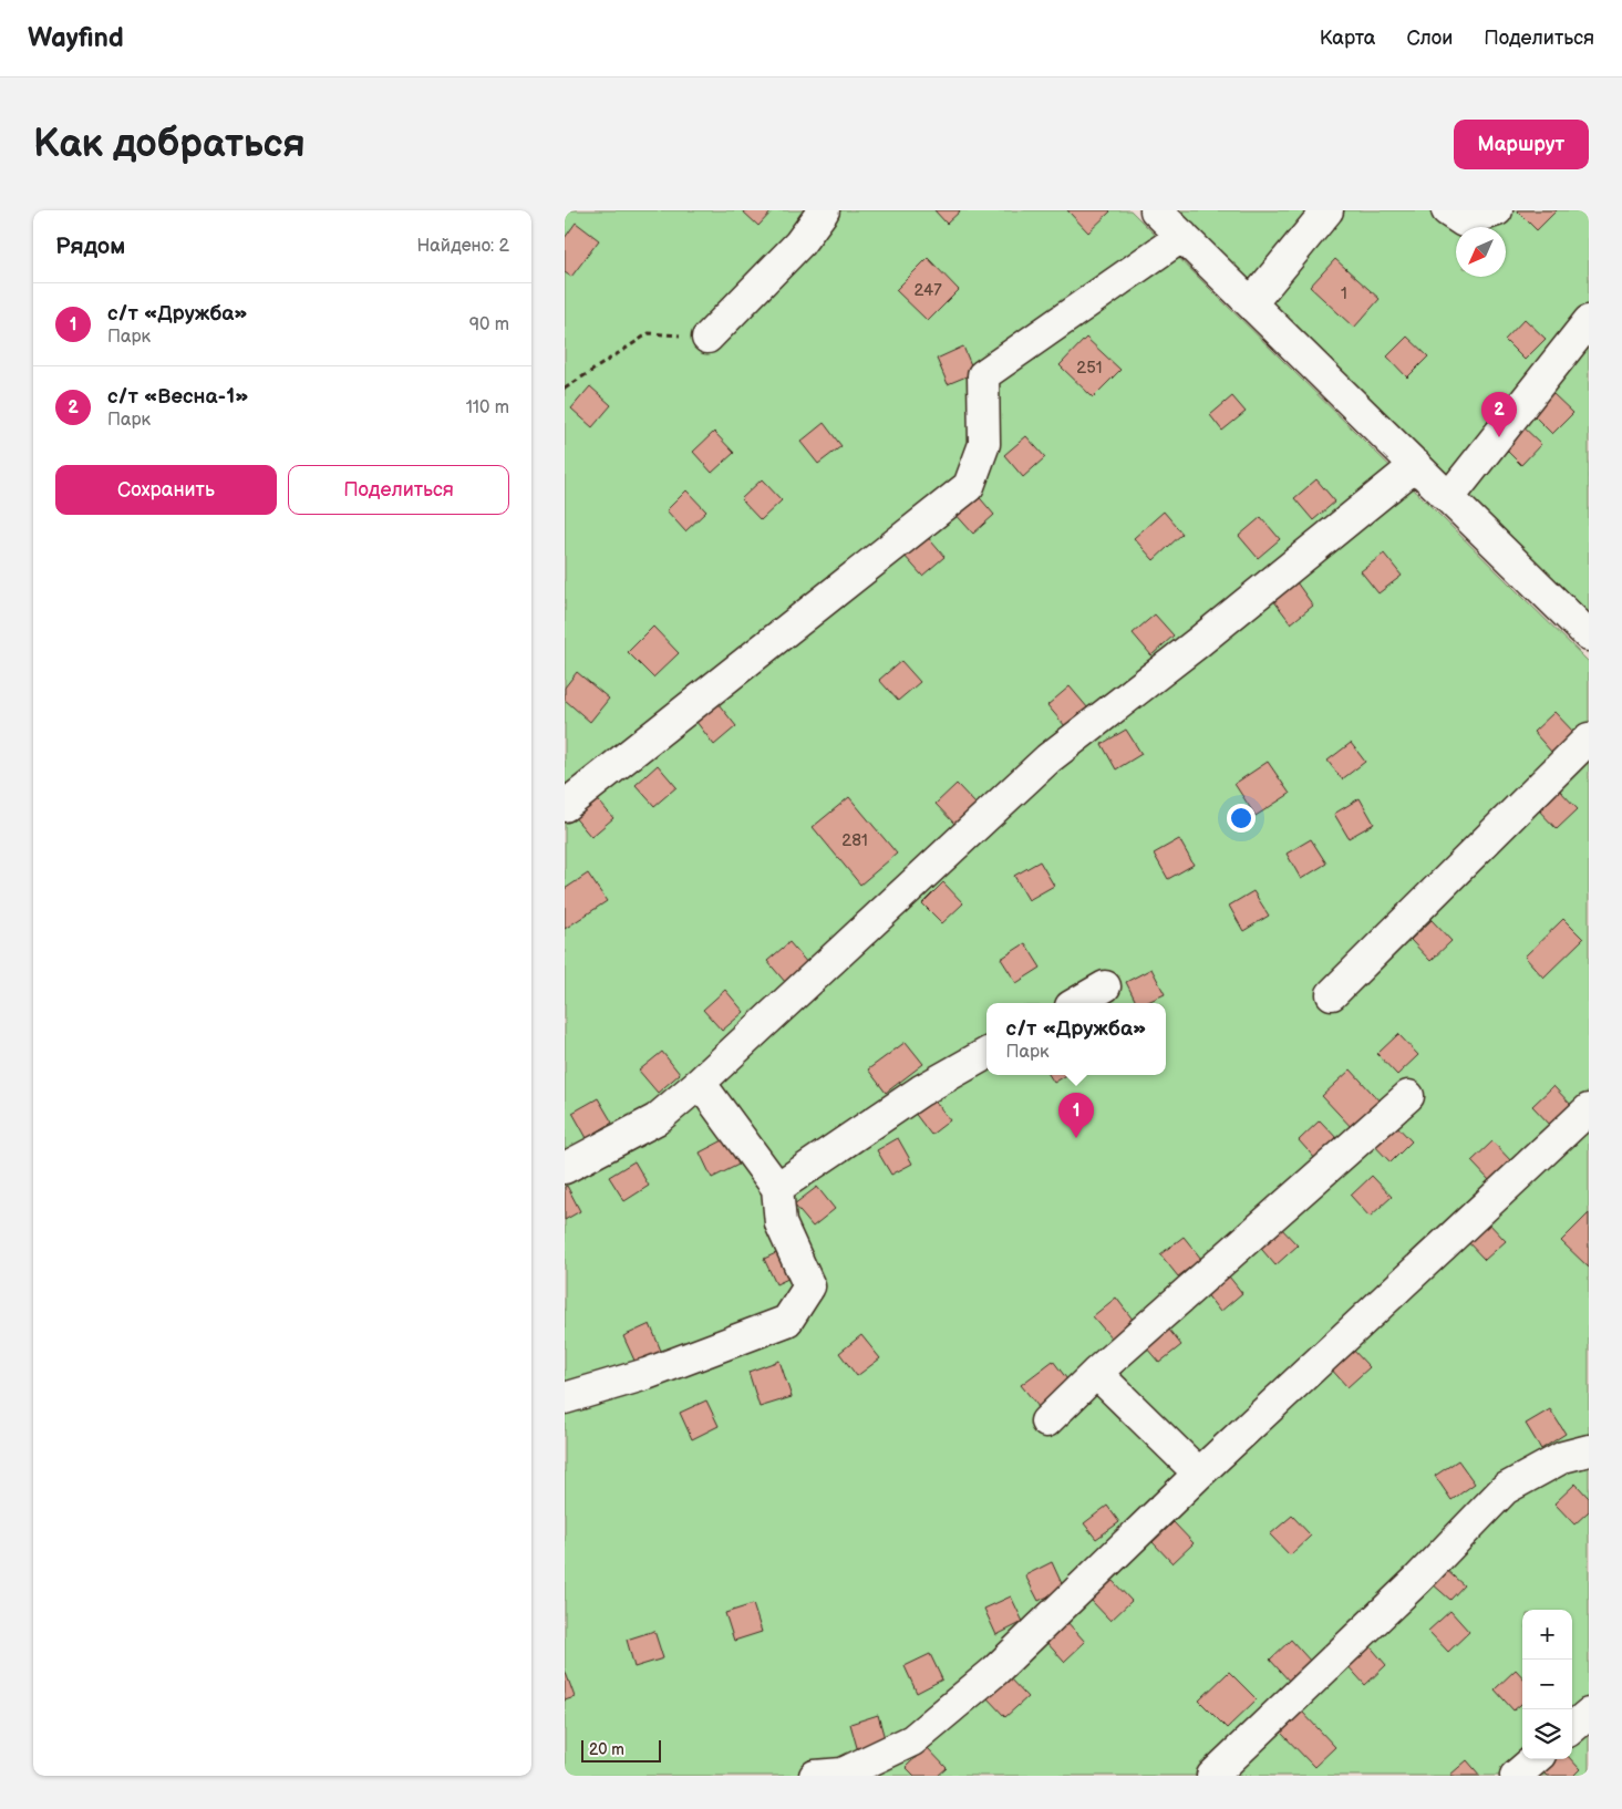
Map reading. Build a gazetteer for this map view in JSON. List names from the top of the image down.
{
  "house_numbers": [
    "247",
    "1",
    "251",
    "281"
  ],
  "scale_bar": "20 m",
  "north": "bottom left",
  "page": {
    "header": "Wayfind",
    "nav": ["Карта", "Слои", "Поделиться"],
    "buttons": [
      "Маршрут",
      ["Сохранить", "Поделиться"]
    ],
    "title": "Как добраться",
    "heading": ["Рядом", "Найдено: 2"],
    "list": [
      {
        "mark": "1",
        "name": "с/т «Дружба»",
        "note": "Парк",
        "value": "90 m"
      },
      {
        "mark": "2",
        "name": "с/т «Весна-1»",
        "note": "Парк",
        "value": "110 m"
      }
    ],
    "pins": ["2", "1"],
    "popup": ["с/т «Дружба»", "Парк"],
    "map_buttons": ["+", "−"],
    "scale": "20 m"
  }
}
